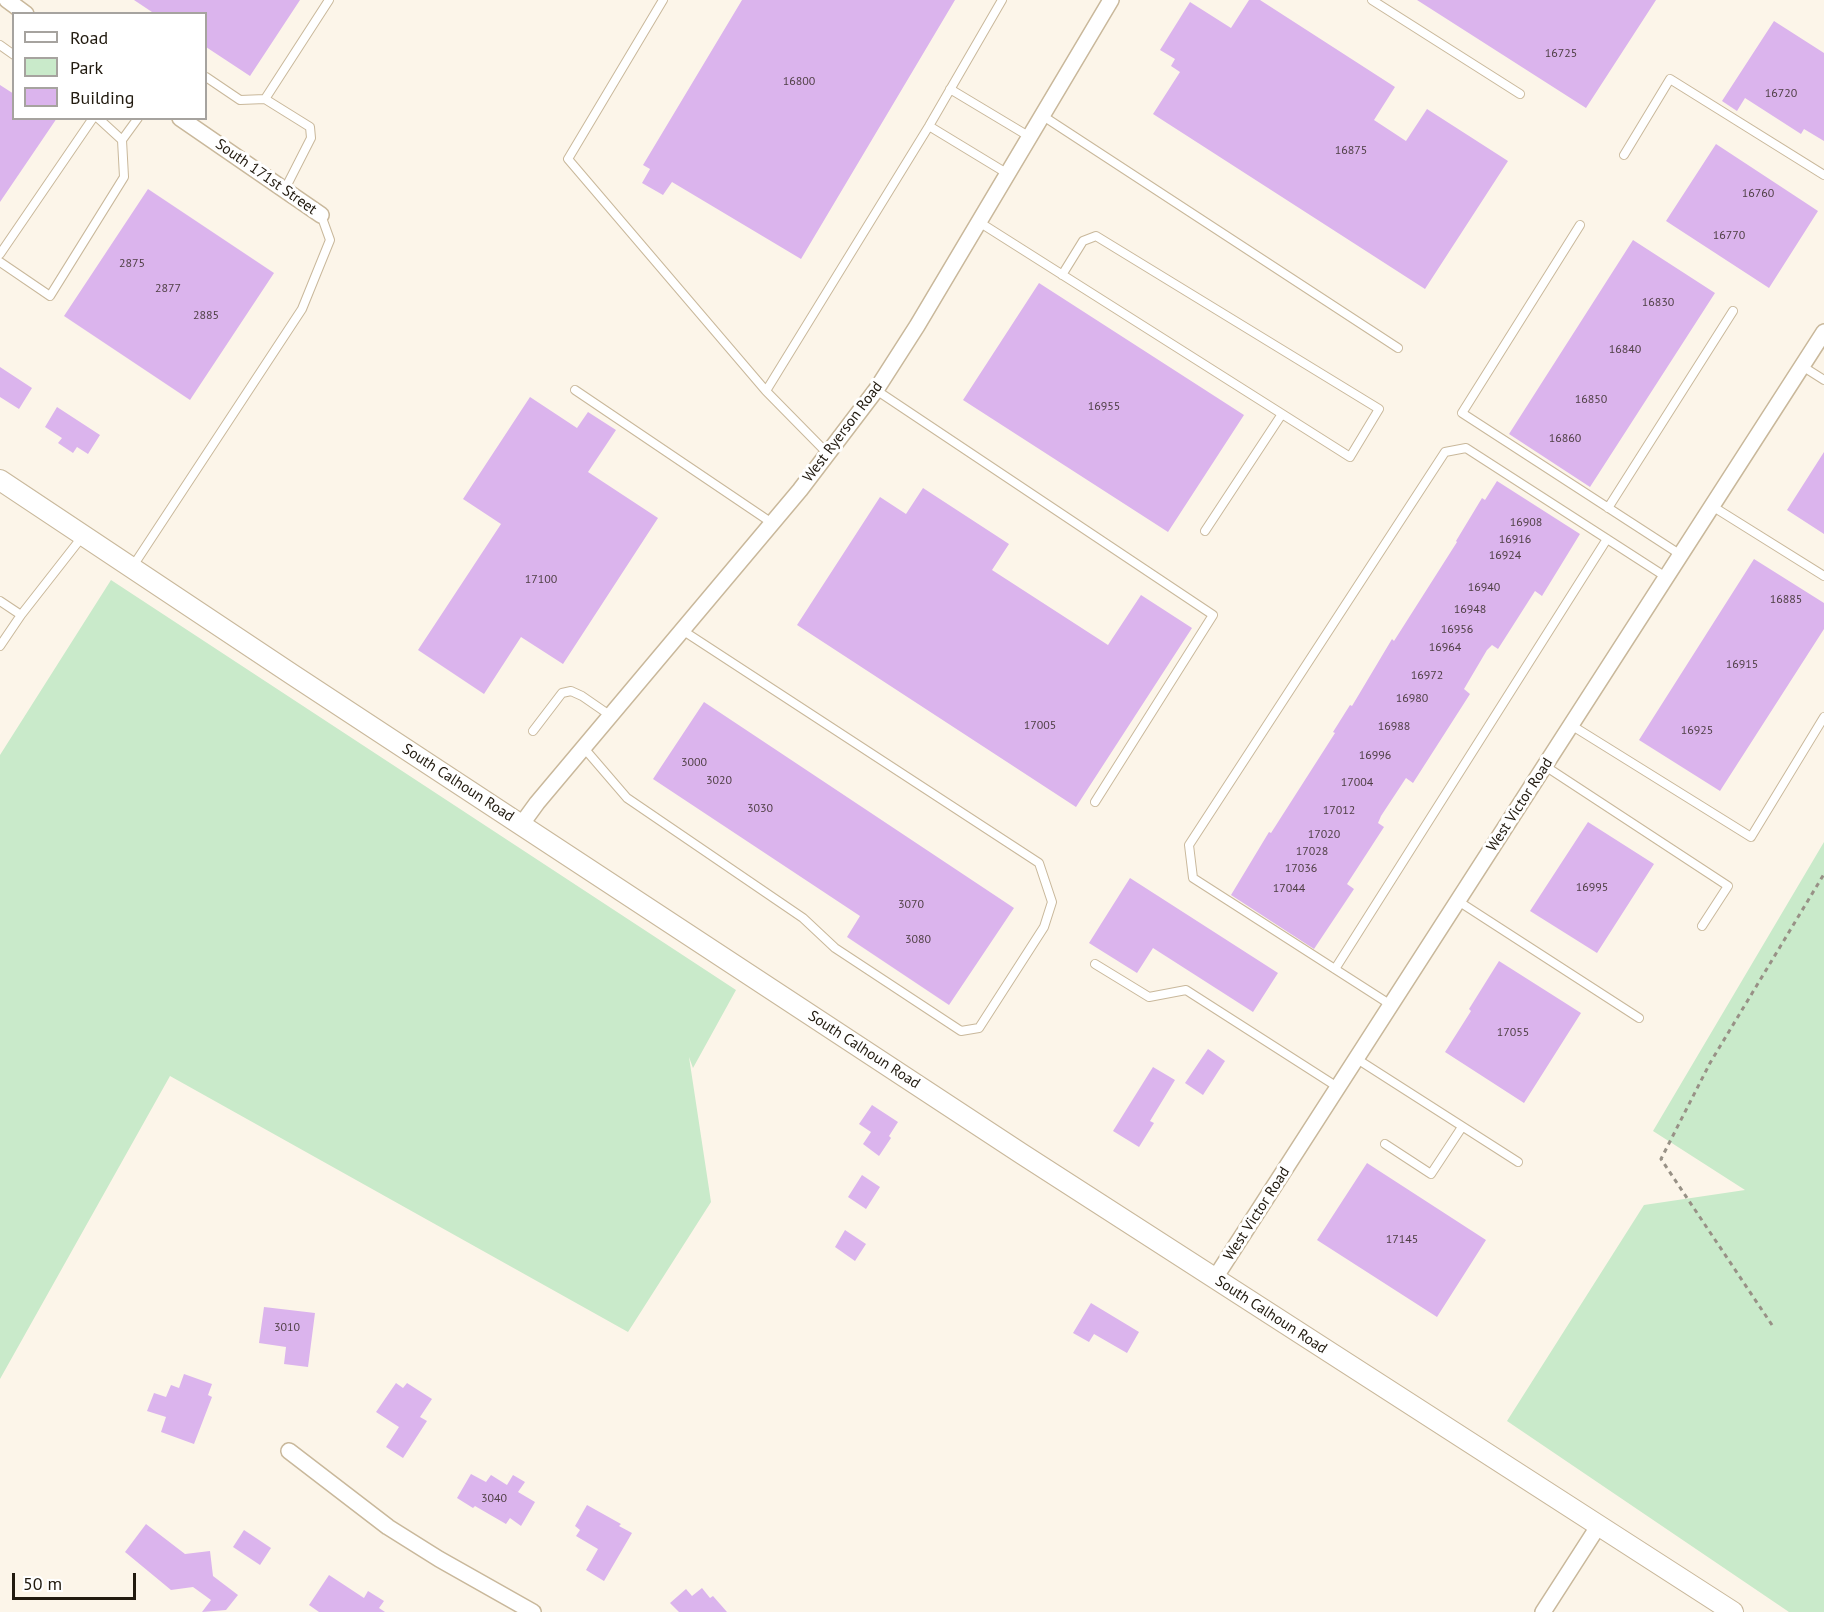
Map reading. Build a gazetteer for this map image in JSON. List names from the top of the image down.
{
  "streets": {
    "street": [
      "South 171st Street",
      "West Ryerson Road",
      "South Calhoun Road",
      "West Victor Road"
    ]
  },
  "crossings": [
    ["West Ryerson Road", "South Calhoun Road"],
    ["South Calhoun Road", "West Victor Road"]
  ],
  "house_numbers": [
    "16725",
    "16800",
    "16720",
    "16875",
    "16760",
    "16770",
    "2875",
    "2877",
    "16830",
    "2885",
    "16840",
    "16850",
    "16955",
    "16860",
    "16908",
    "16916",
    "16924",
    "17100",
    "16940",
    "16885",
    "16948",
    "16956",
    "16964",
    "16915",
    "16972",
    "16980",
    "17005",
    "16988",
    "16925",
    "16996",
    "3000",
    "3020",
    "17004",
    "3030",
    "17012",
    "17020",
    "17028",
    "17036",
    "16995",
    "17044",
    "3070",
    "3080",
    "17055",
    "17145",
    "3010",
    "3040"
  ],
  "legend": ["Road", "Park", "Building"],
  "scale_bar": "50 m"
}
